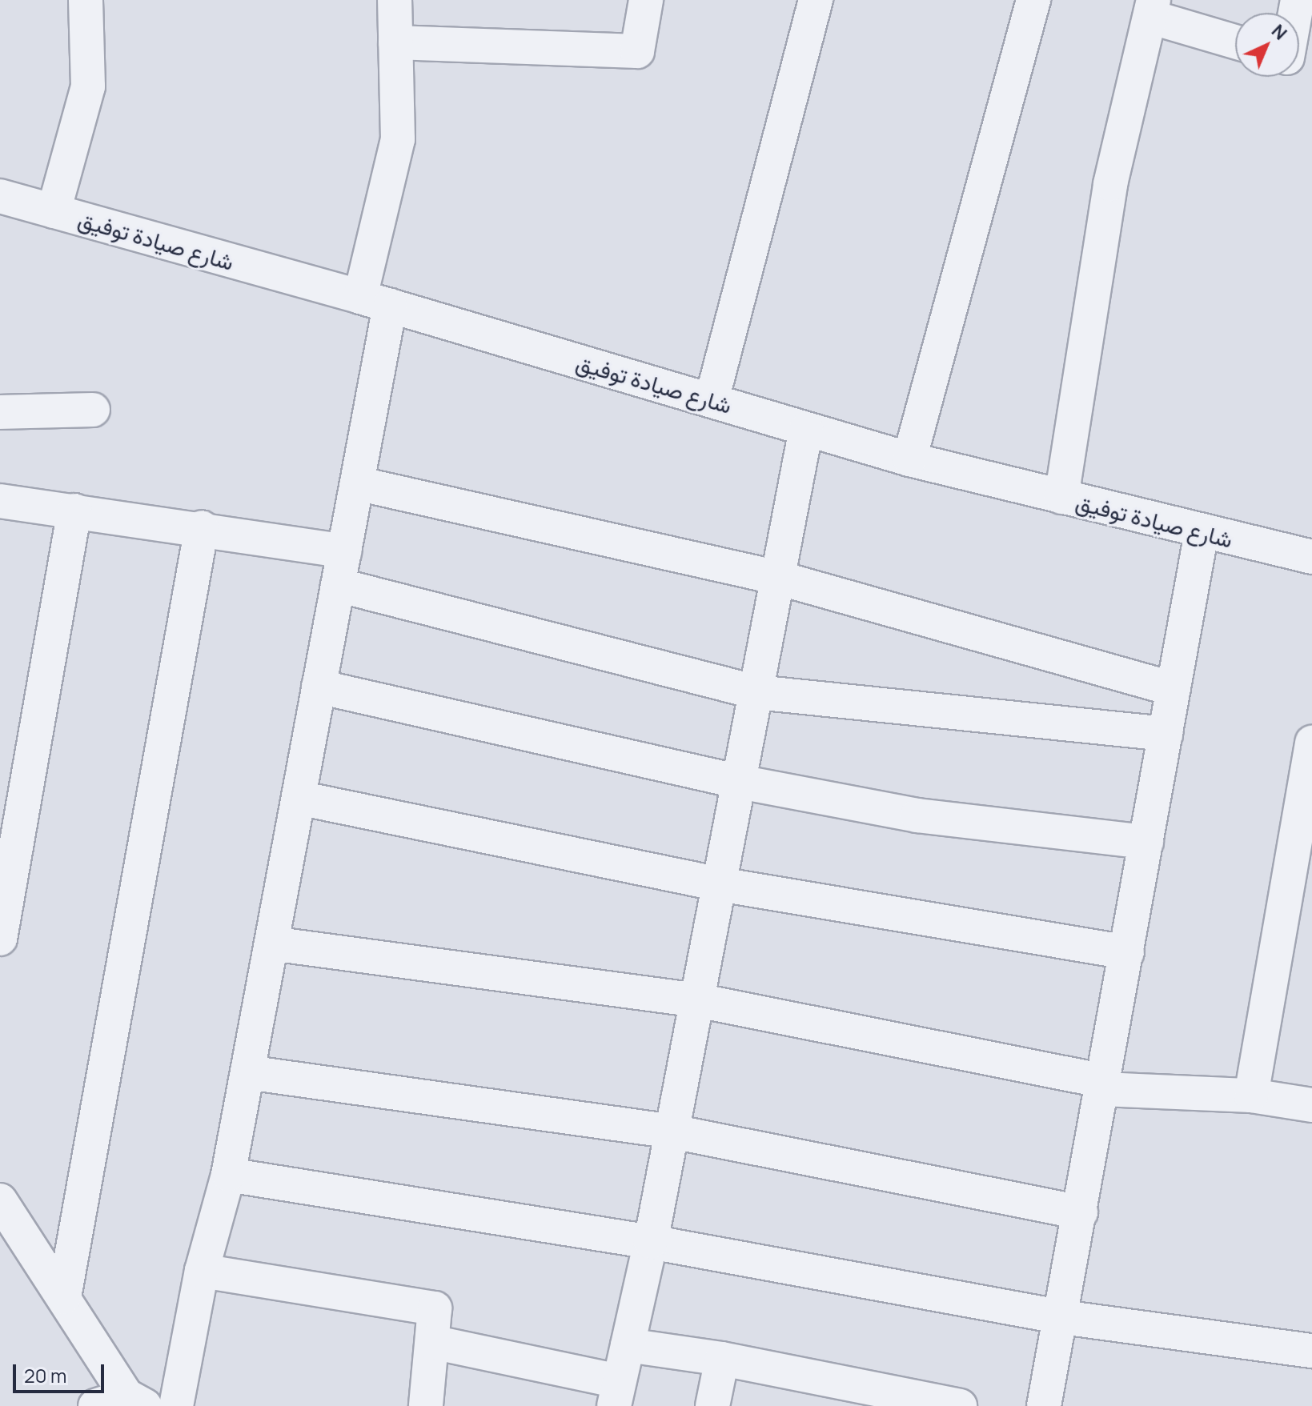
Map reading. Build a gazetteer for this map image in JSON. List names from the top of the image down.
{
  "streets": {
    "street": ["شارع صيادة توفيق"]
  },
  "scale_bar": "20 m",
  "north": "top right"
}
